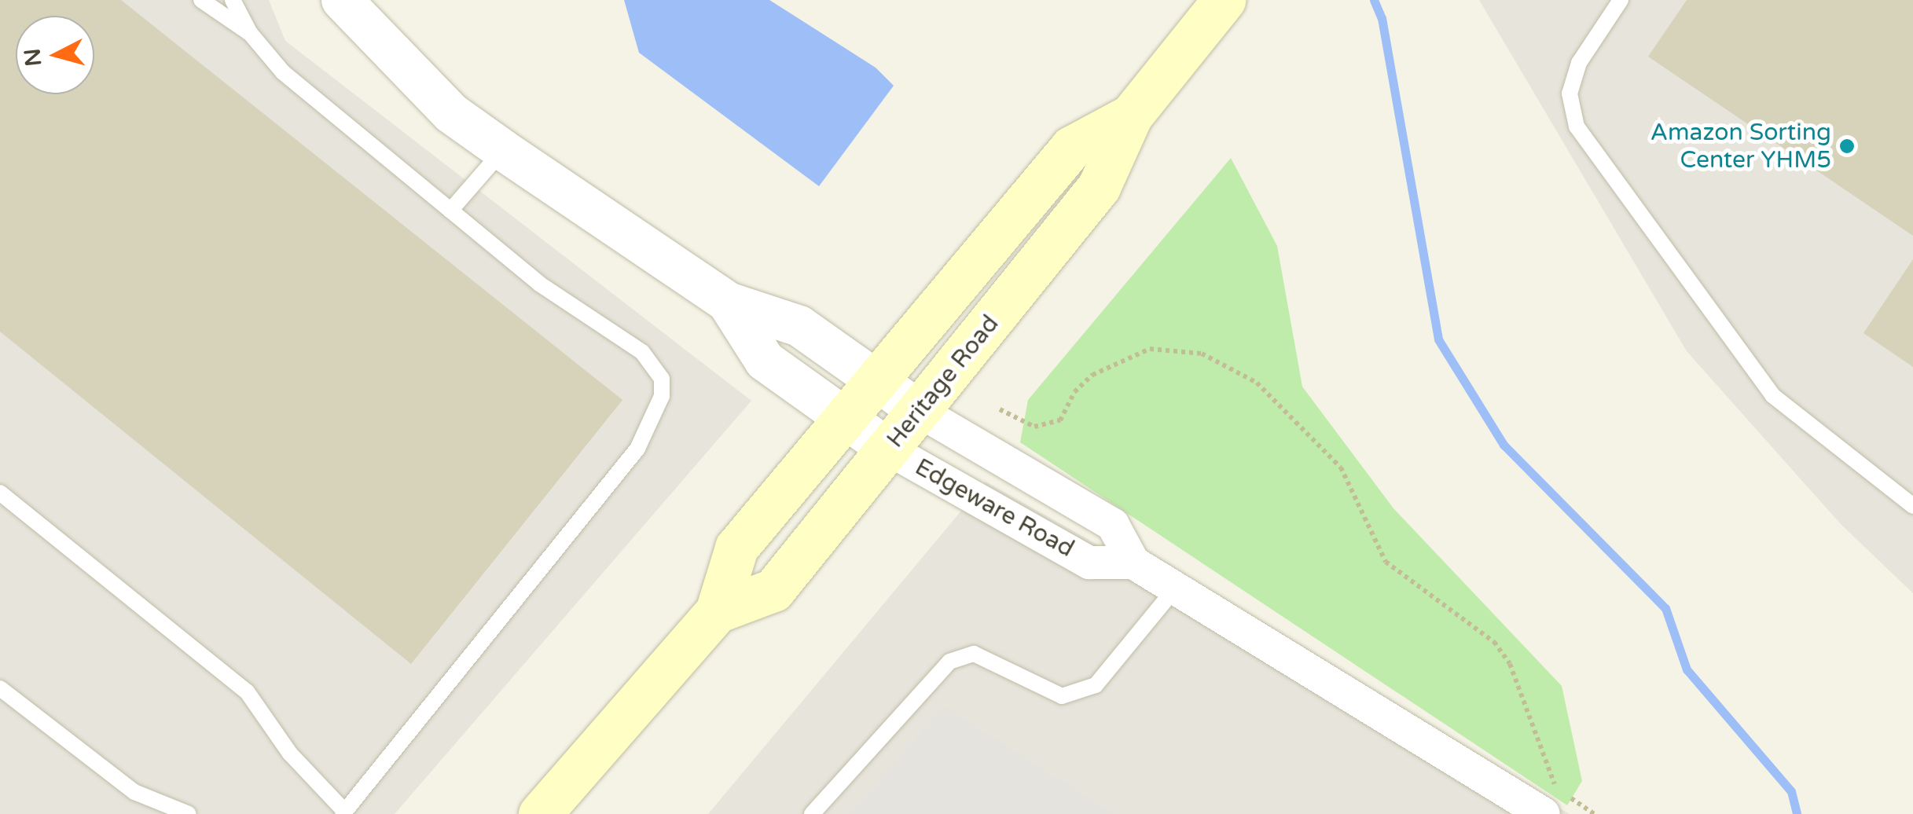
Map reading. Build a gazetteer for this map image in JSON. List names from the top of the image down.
{
  "streets": {
    "main road": ["Heritage Road"],
    "street": ["Edgeware Road"]
  },
  "crossings": [
    ["Heritage Road", "Edgeware Road"]
  ],
  "places": ["Amazon Sorting Center YHM5"],
  "north": "left"
}
